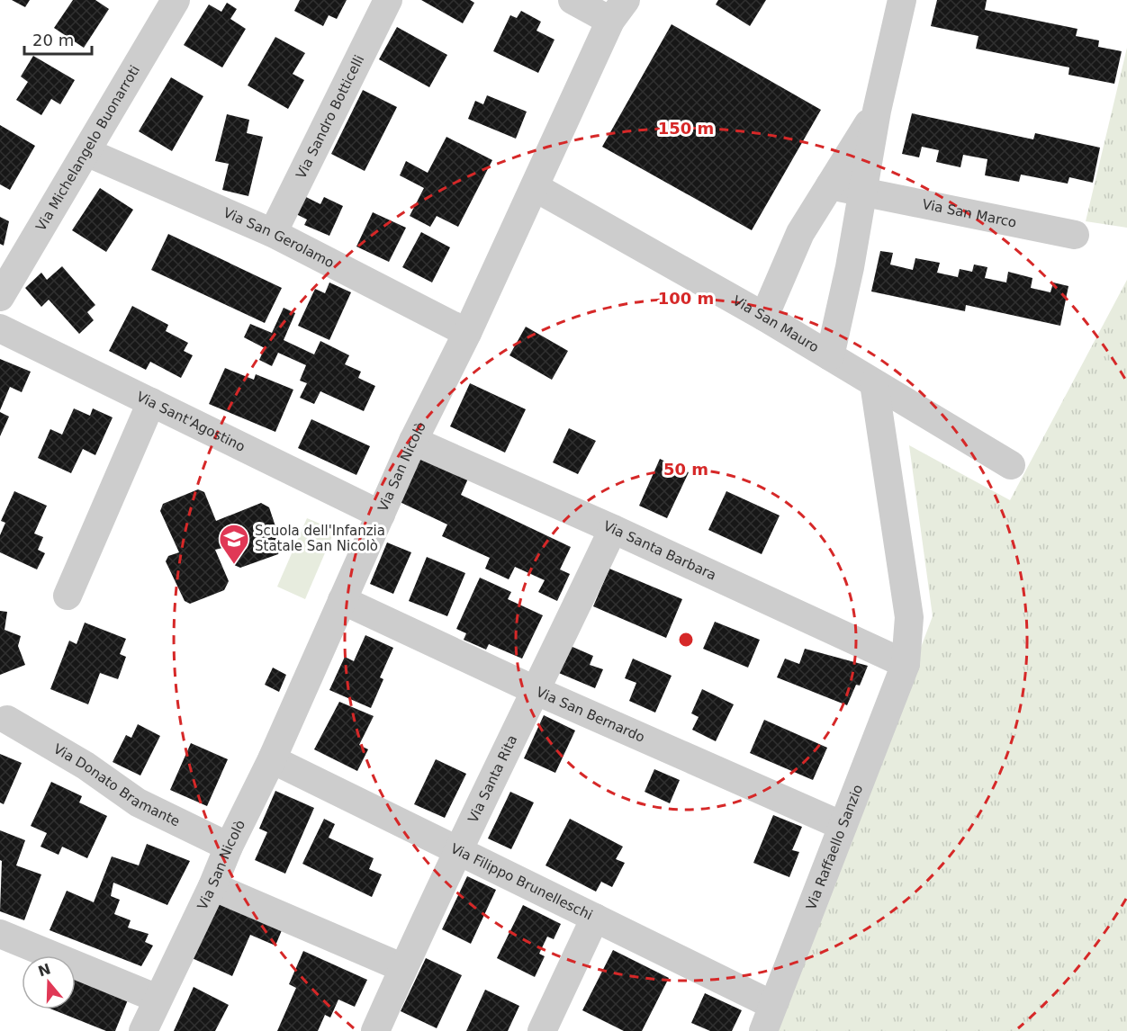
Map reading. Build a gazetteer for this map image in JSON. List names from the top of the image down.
{
  "streets": {
    "street": [
      "Via Sandro Botticelli",
      "Via Michelangelo Buonarroti",
      "Via San Marco",
      "Via San Gerolamo",
      "Via San Mauro",
      "Via Sant'Agostino",
      "Via San Nicolò",
      "Via Santa Barbara",
      "Via San Bernardo",
      "Via Santa Rita",
      "Via Donato Bramante",
      "Via Raffaello Sanzio",
      "Via Filippo Brunelleschi"
    ]
  },
  "crossings": [
    ["Via Sandro Botticelli", "Via San Gerolamo"],
    ["Via Michelangelo Buonarroti", "Via San Gerolamo"],
    ["Via San Gerolamo", "Via San Nicolò"],
    ["Via San Mauro", "Via San Nicolò"],
    ["Via Sant'Agostino", "Via San Nicolò"],
    ["Via San Nicolò", "Via Santa Barbara"],
    ["Via San Nicolò", "Via San Bernardo"],
    ["Via San Nicolò", "Via Donato Bramante"],
    ["Via San Nicolò", "Via Filippo Brunelleschi"],
    ["Via Santa Barbara", "Via Santa Rita"],
    ["Via Santa Barbara", "Via Raffaello Sanzio"],
    ["Via San Bernardo", "Via Santa Rita"],
    ["Via San Bernardo", "Via Raffaello Sanzio"],
    ["Via Santa Rita", "Via Filippo Brunelleschi"],
    ["Via Raffaello Sanzio", "Via Filippo Brunelleschi"]
  ],
  "places": {
    "school or university": ["Scuola dell'Infanzia Statale San Nicolò"]
  },
  "scale_bar": "20 m",
  "north": "top",
  "rings": ["150 m", "100 m", "50 m"]
}
